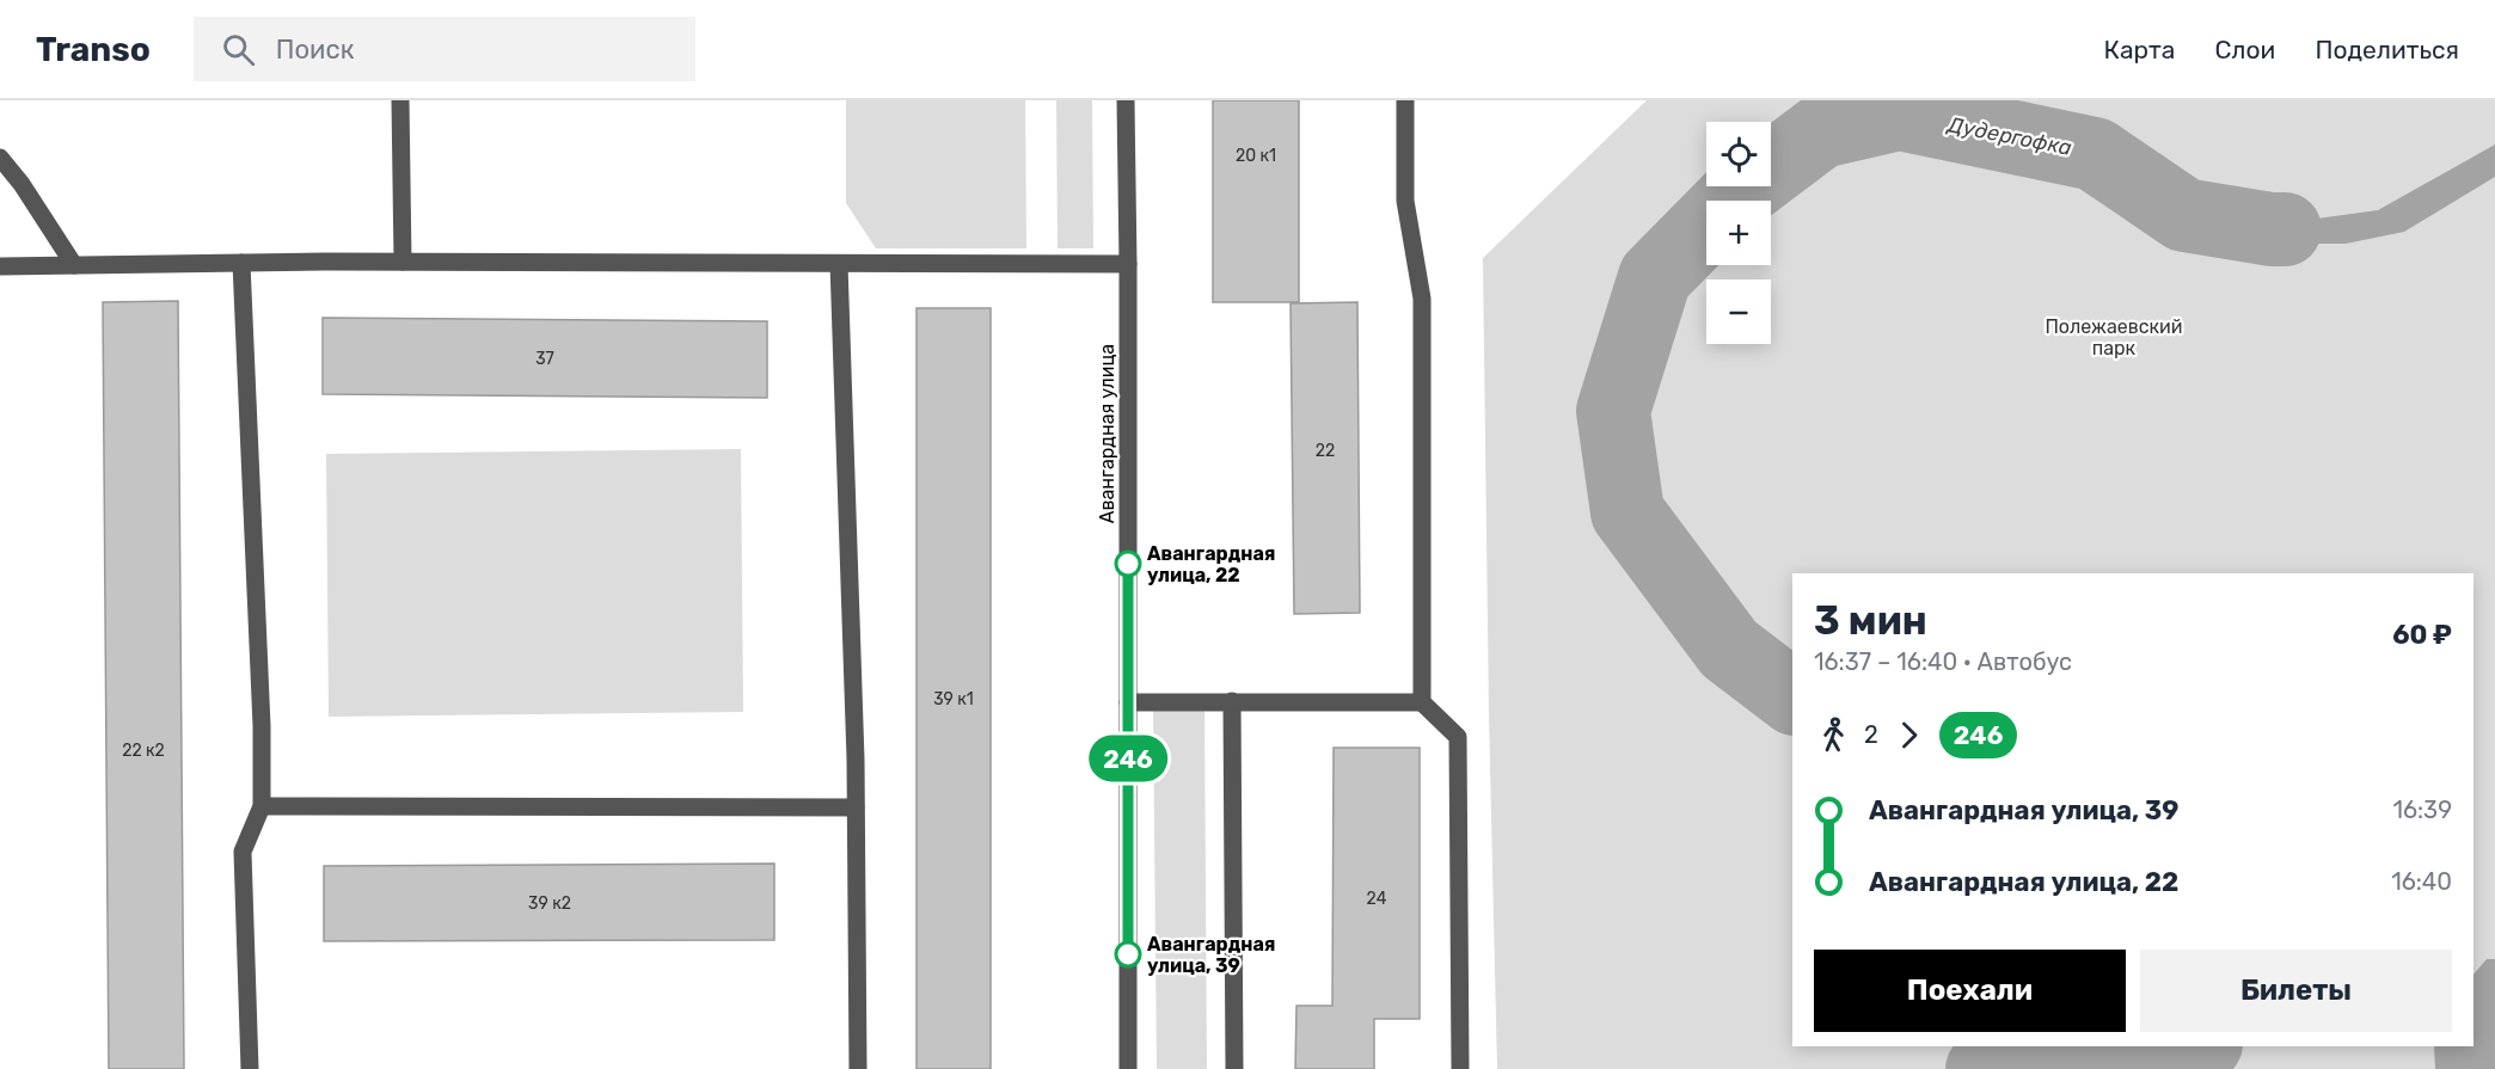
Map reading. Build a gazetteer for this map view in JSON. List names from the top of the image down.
{
  "streets": {
    "street": ["Авангардная улица"]
  },
  "water": ["Дудергофка"],
  "parks": ["Полежаевский парк"],
  "places": ["Авангардная улица, 22", "Авангардная улица, 39"],
  "lines": ["bus line 246"],
  "house_numbers": [
    "20 к1",
    "37",
    "22",
    "39 к1",
    "22 к2",
    "24",
    "39 к2"
  ],
  "page": {
    "header": "Transo",
    "search": "Поиск",
    "nav": ["Карта", "Слои", "Поделиться"],
    "on_map": "246",
    "map_buttons": ["+", "−"],
    "heading": ["3 мин", "16:37 – 16:40 · Автобус", "60 ₽"],
    "legs": ["2", "246"],
    "list": [
      {
        "name": "Авангардная улица, 39",
        "value": "16:39"
      },
      {
        "name": "Авангардная улица, 22",
        "value": "16:40"
      }
    ],
    "buttons": ["Поехали", "Билеты"]
  }
}
